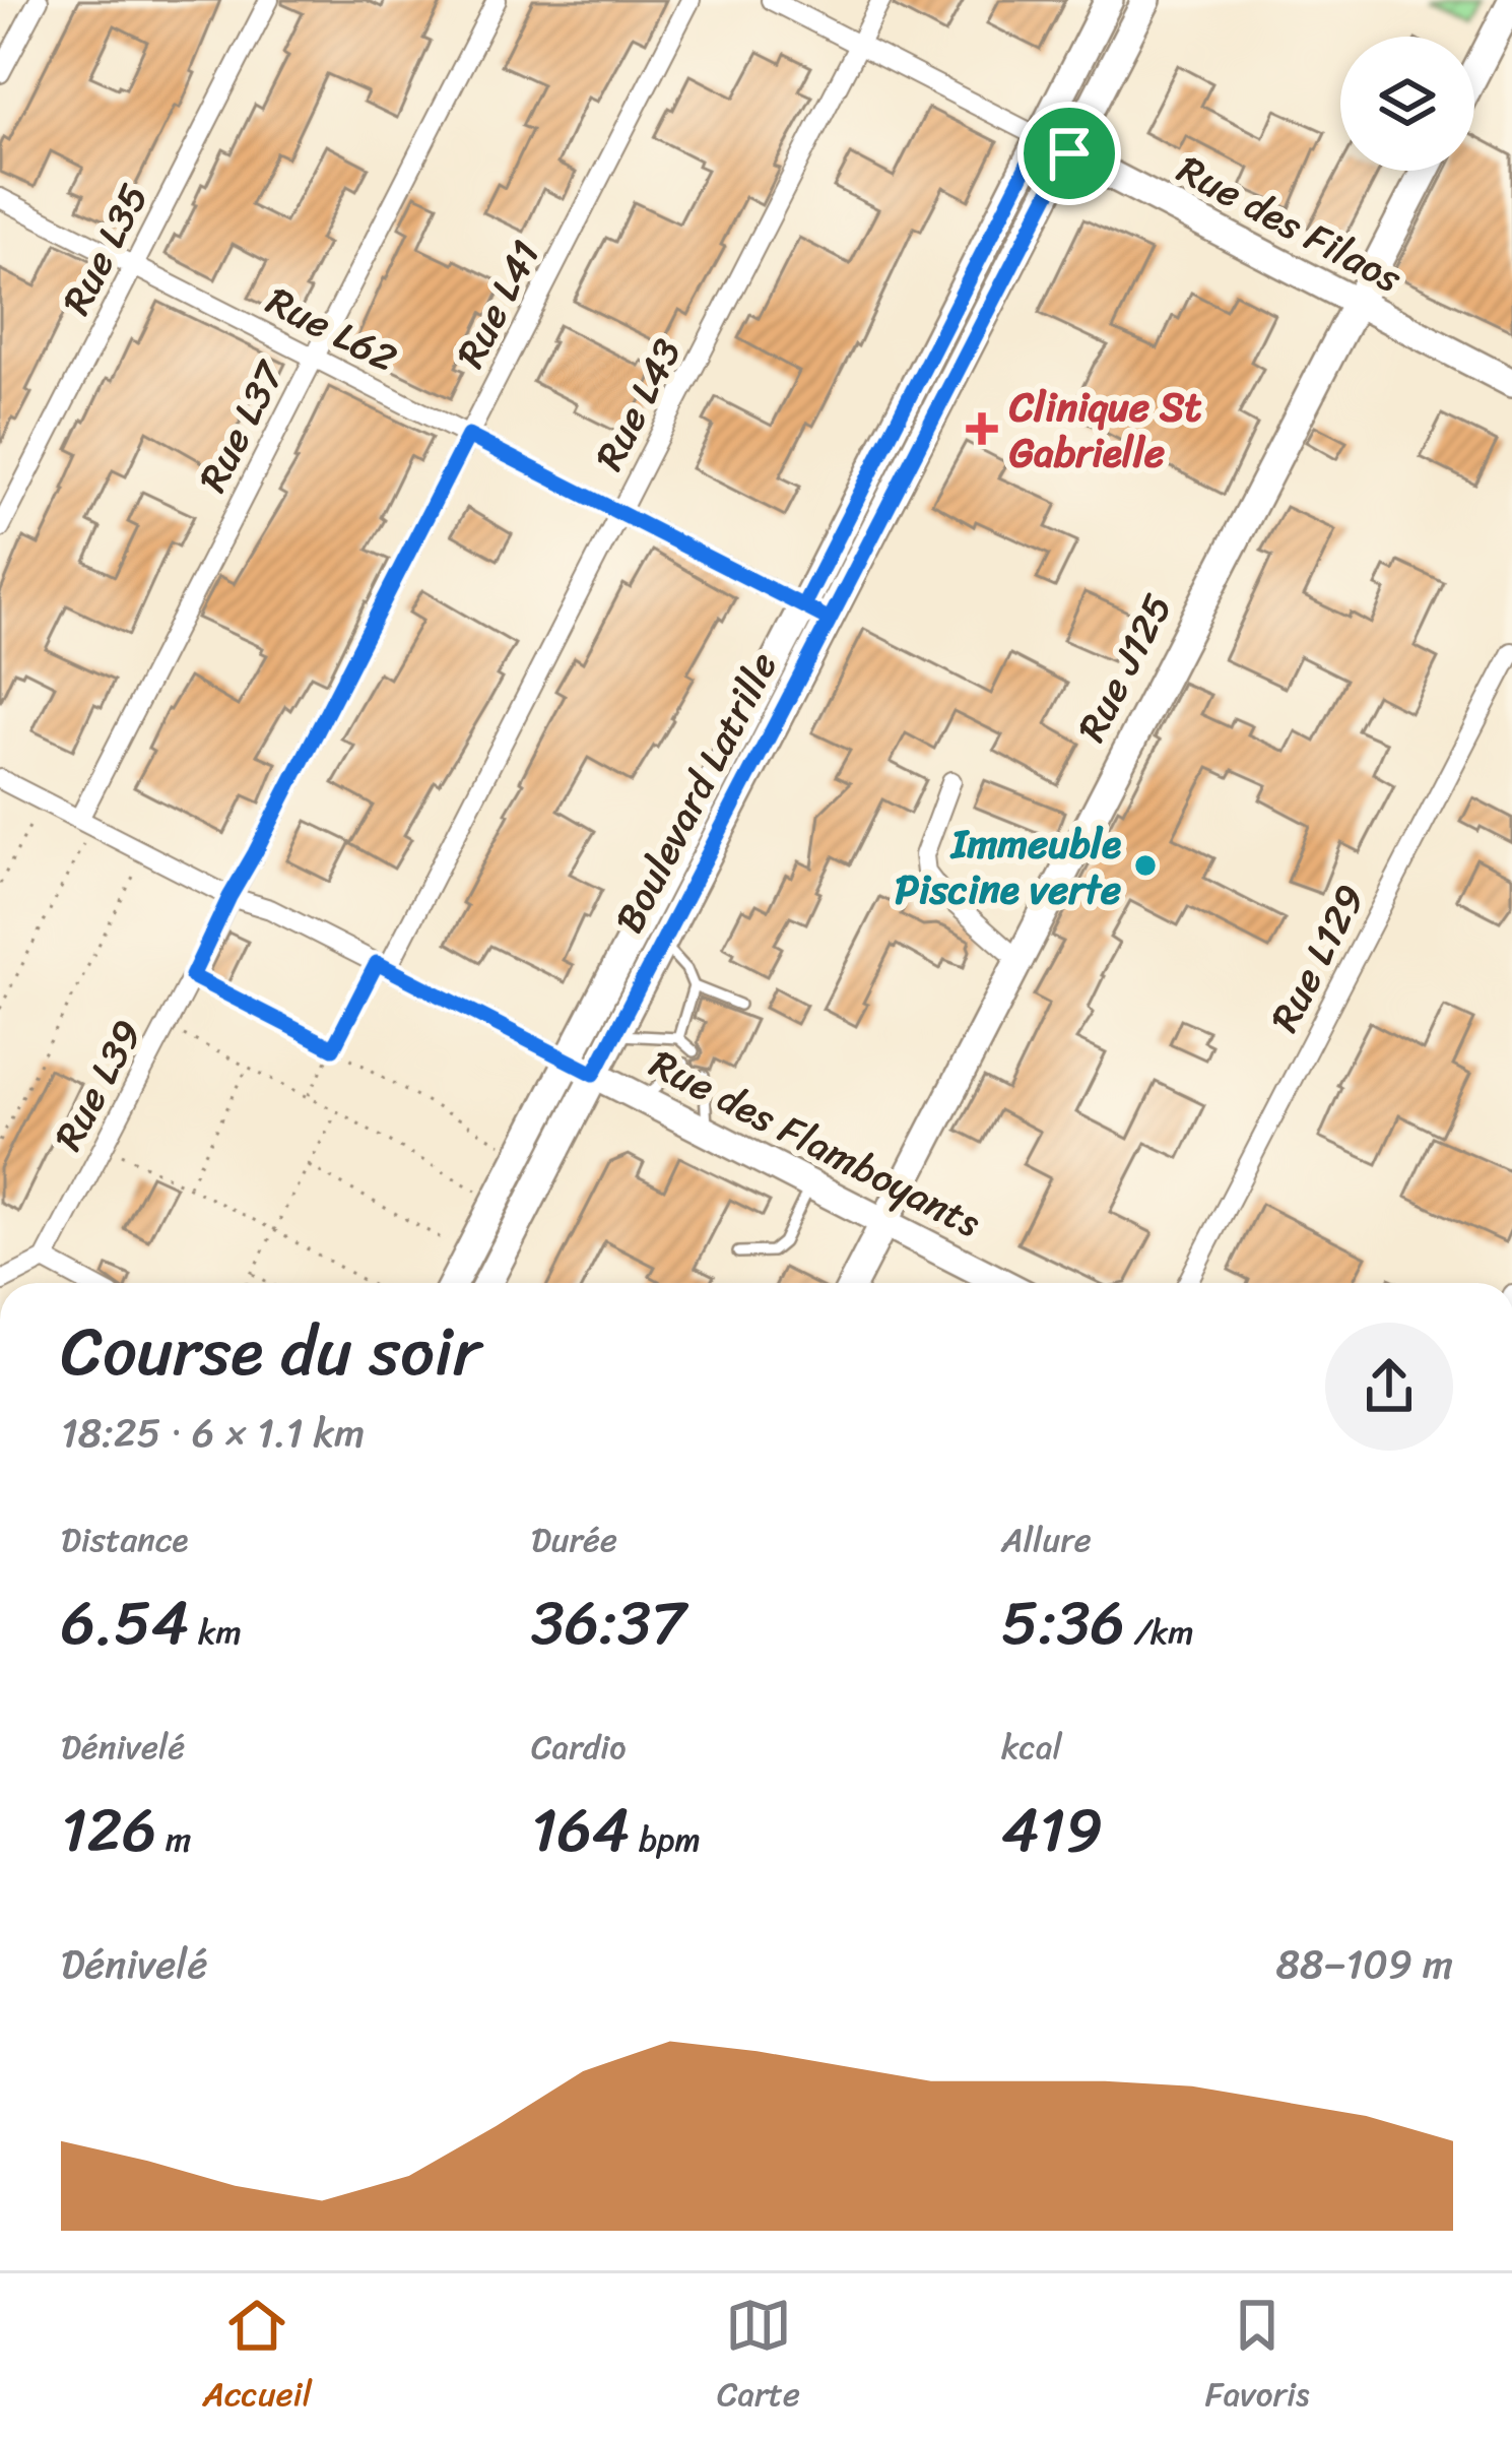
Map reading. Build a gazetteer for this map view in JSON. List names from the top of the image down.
{
  "streets": {
    "main road": [
      "Rue des Filaos",
      "Rue J125",
      "Boulevard Latrille",
      "Rue des Flamboyants"
    ],
    "street": [
      "Rue L35",
      "Rue L41",
      "Rue L62",
      "Rue L43",
      "Rue L37",
      "Rue L129",
      "Rue L39"
    ]
  },
  "crossings": [
    ["Rue des Filaos", "Rue L43"],
    ["Rue des Filaos", "Rue J125"],
    ["Rue des Filaos", "Boulevard Latrille"],
    ["Rue L35", "Rue L62"],
    ["Rue L41", "Rue L62"],
    ["Rue L41", "Rue L39"],
    ["Rue L62", "Rue L43"],
    ["Rue L62", "Rue L37"],
    ["Rue L62", "Boulevard Latrille"],
    ["Rue J125", "Rue des Flamboyants"],
    ["Boulevard Latrille", "Rue des Flamboyants"]
  ],
  "places": {
    "health": ["Clinique St Gabrielle"],
    "other": ["Immeuble Piscine verte"]
  },
  "page": {
    "heading": ["Course du soir", "18:25 · 6 × 1.1 km"],
    "stats": [
      ["Distance", "6.54 km"],
      ["Durée", "36:37"],
      ["Allure", "5:36 /km"],
      ["Dénivelé", "126 m"],
      ["Cardio", "164 bpm"],
      ["kcal", "419"]
    ],
    "chart": ["Dénivelé", "88–109 m"],
    "tabs": ["Accueil", "Carte", "Favoris"]
  }
}
